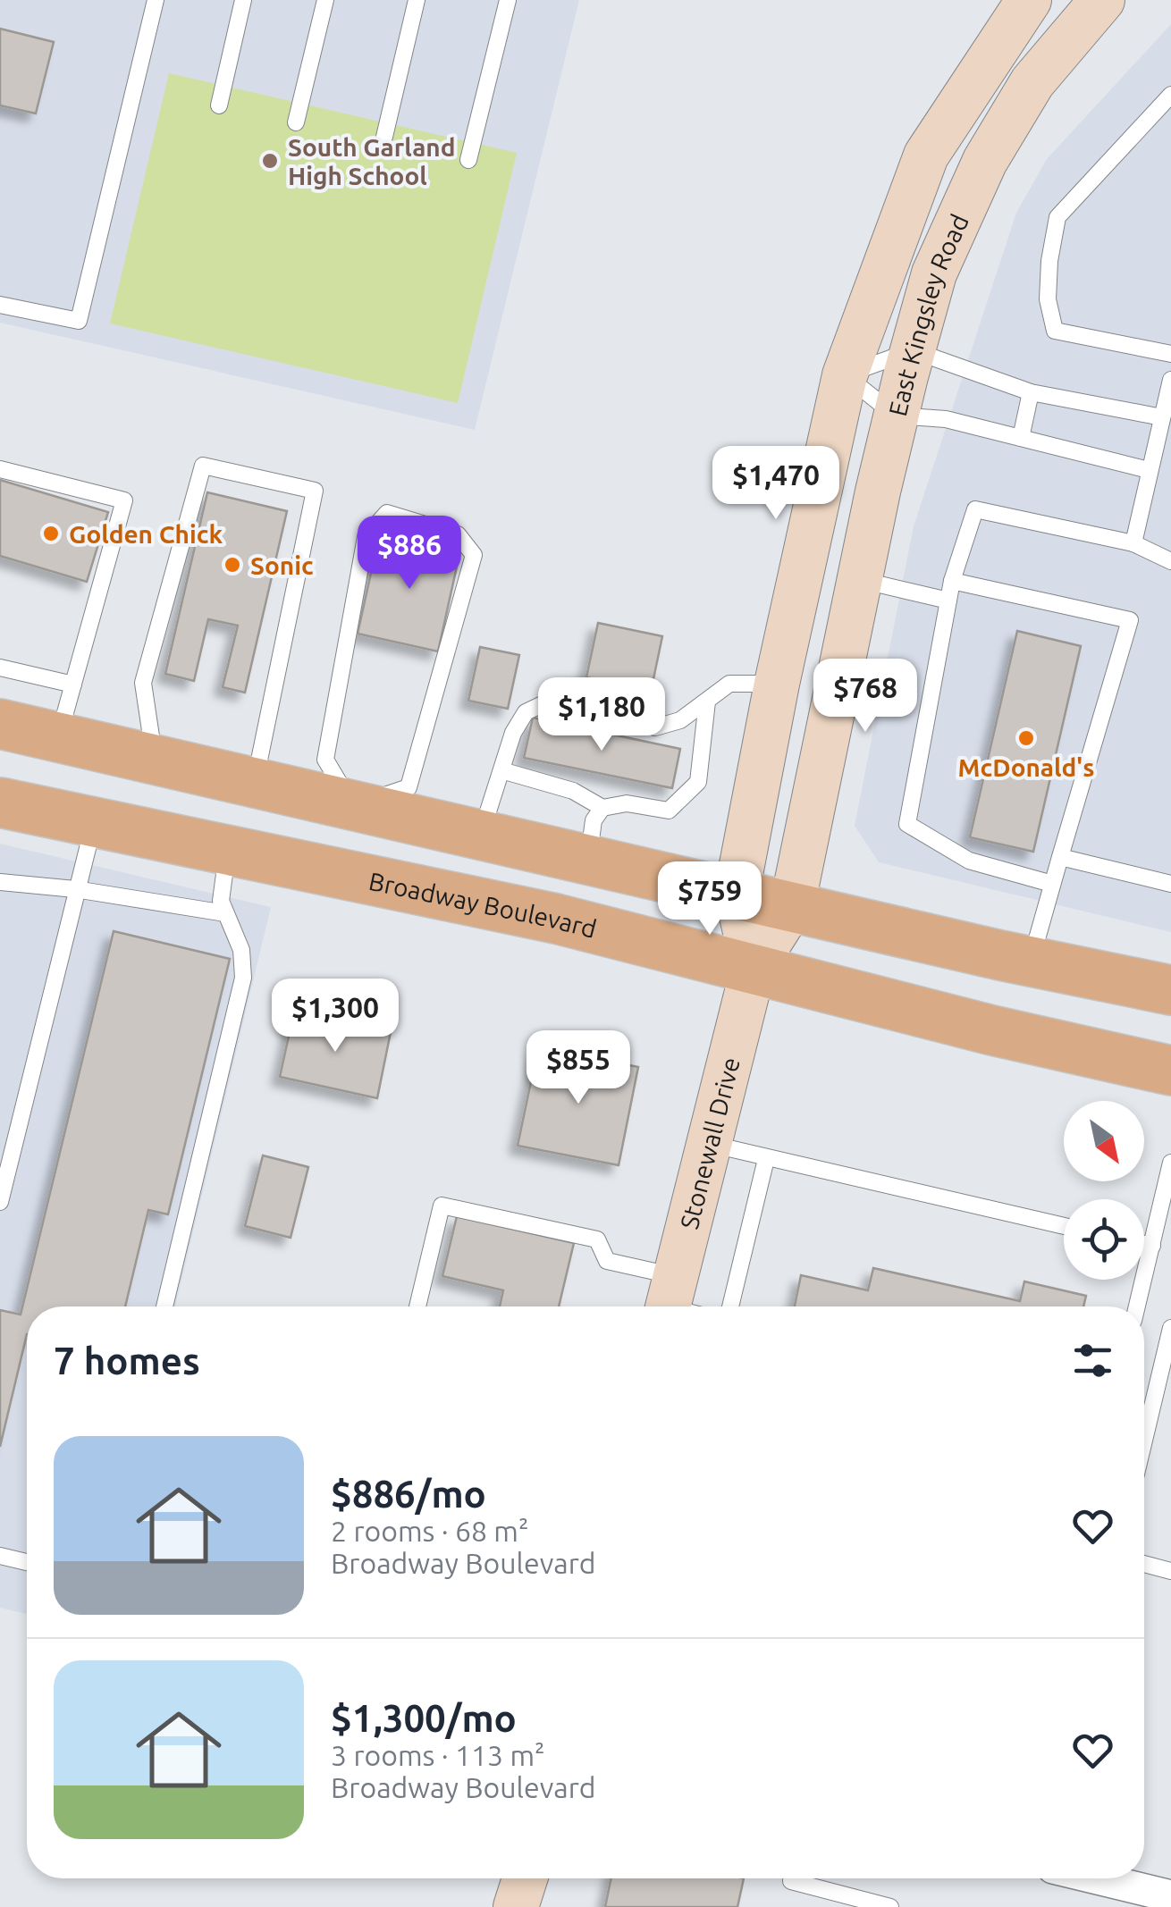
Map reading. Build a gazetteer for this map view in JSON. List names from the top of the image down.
{
  "streets": {
    "main road": ["East Kingsley Road", "Broadway Boulevard", "Stonewall Drive"]
  },
  "crossings": [
    ["East Kingsley Road", "Broadway Boulevard"],
    ["East Kingsley Road", "Stonewall Drive"],
    ["Broadway Boulevard", "Stonewall Drive"]
  ],
  "places": [
    "South Garland High School",
    "Golden Chick",
    "Sonic",
    "McDonald's"
  ],
  "north": "bottom right",
  "page": {
    "price": [
      "$1,470",
      "$886",
      "$768",
      "$1,180",
      "$759",
      "$1,300",
      "$855"
    ],
    "heading": "7 homes",
    "list": [
      {
        "name": "$886/mo",
        "note": "2 rooms · 68 m² · Broadway Boulevard"
      },
      {
        "name": "$1,300/mo",
        "note": "3 rooms · 113 m² · Broadway Boulevard"
      }
    ]
  }
}
